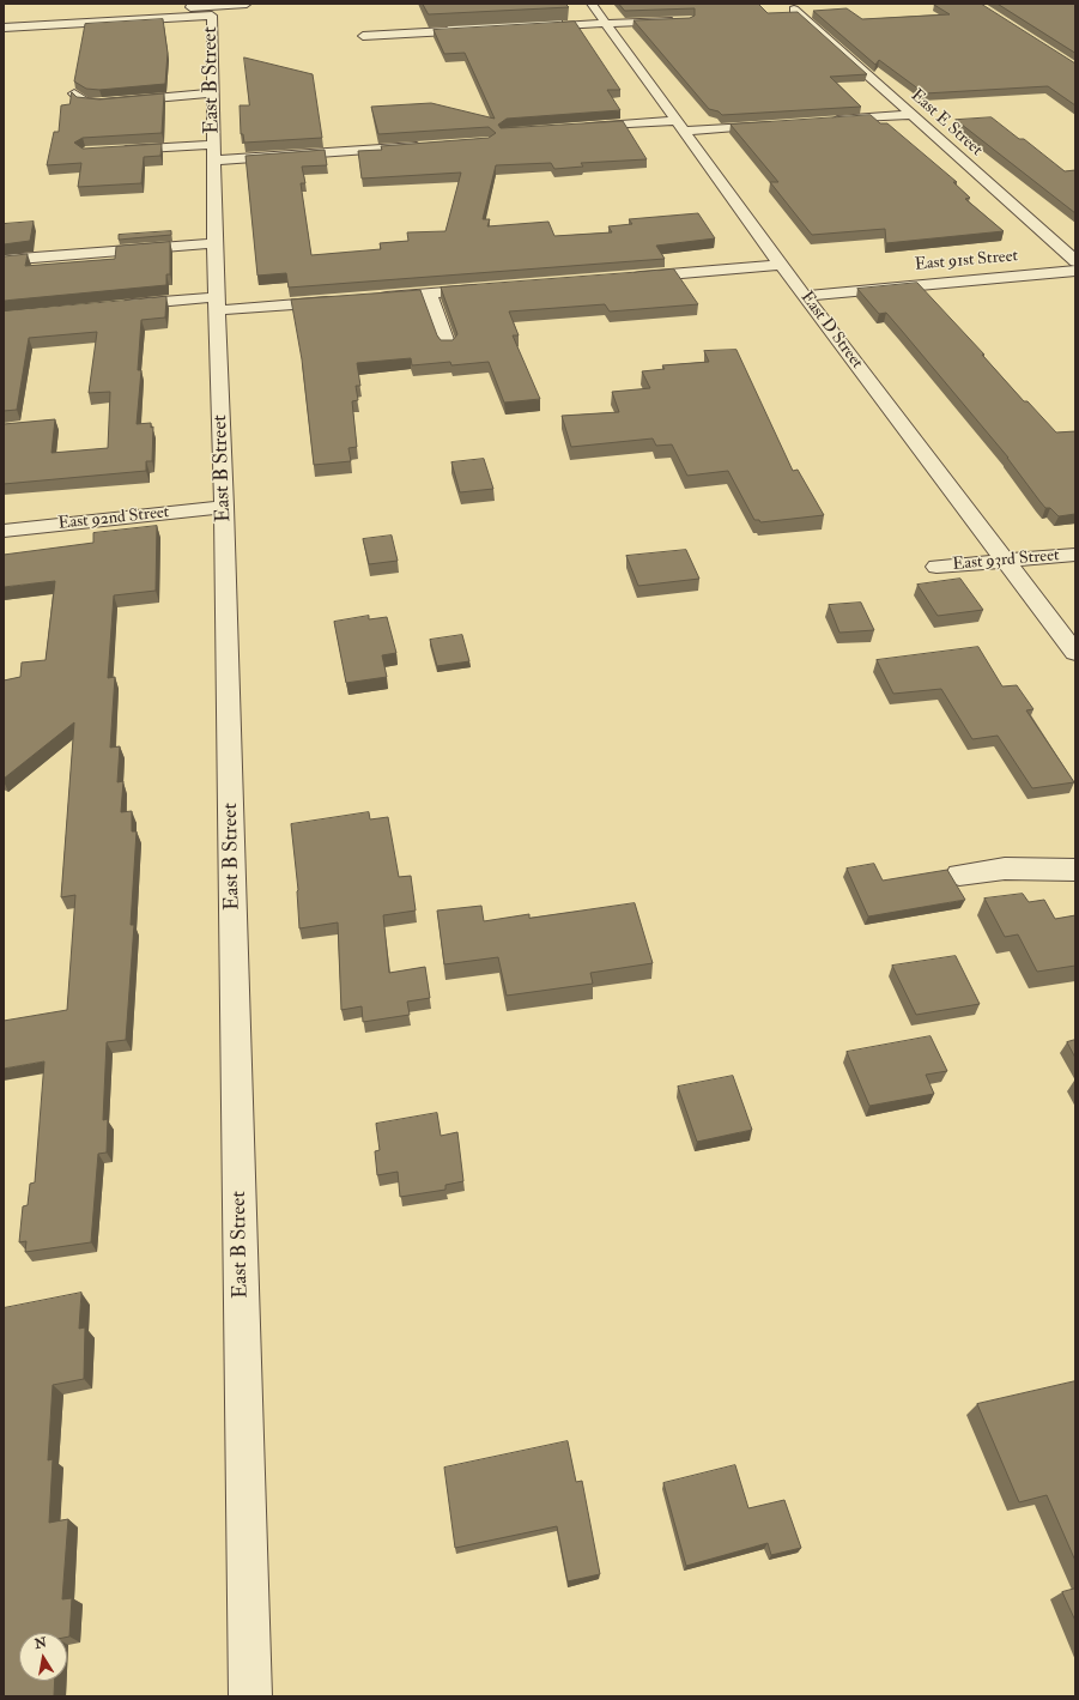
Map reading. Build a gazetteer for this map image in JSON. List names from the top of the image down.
{
  "streets": {
    "street": [
      "East B Street",
      "East E Street",
      "East 91st Street",
      "East D Street",
      "East 92nd Street",
      "East 93rd Street"
    ]
  },
  "crossings": [
    ["East B Street", "East 92nd Street"],
    ["East 91st Street", "East D Street"],
    ["East D Street", "East 93rd Street"]
  ],
  "north": "top"
}
